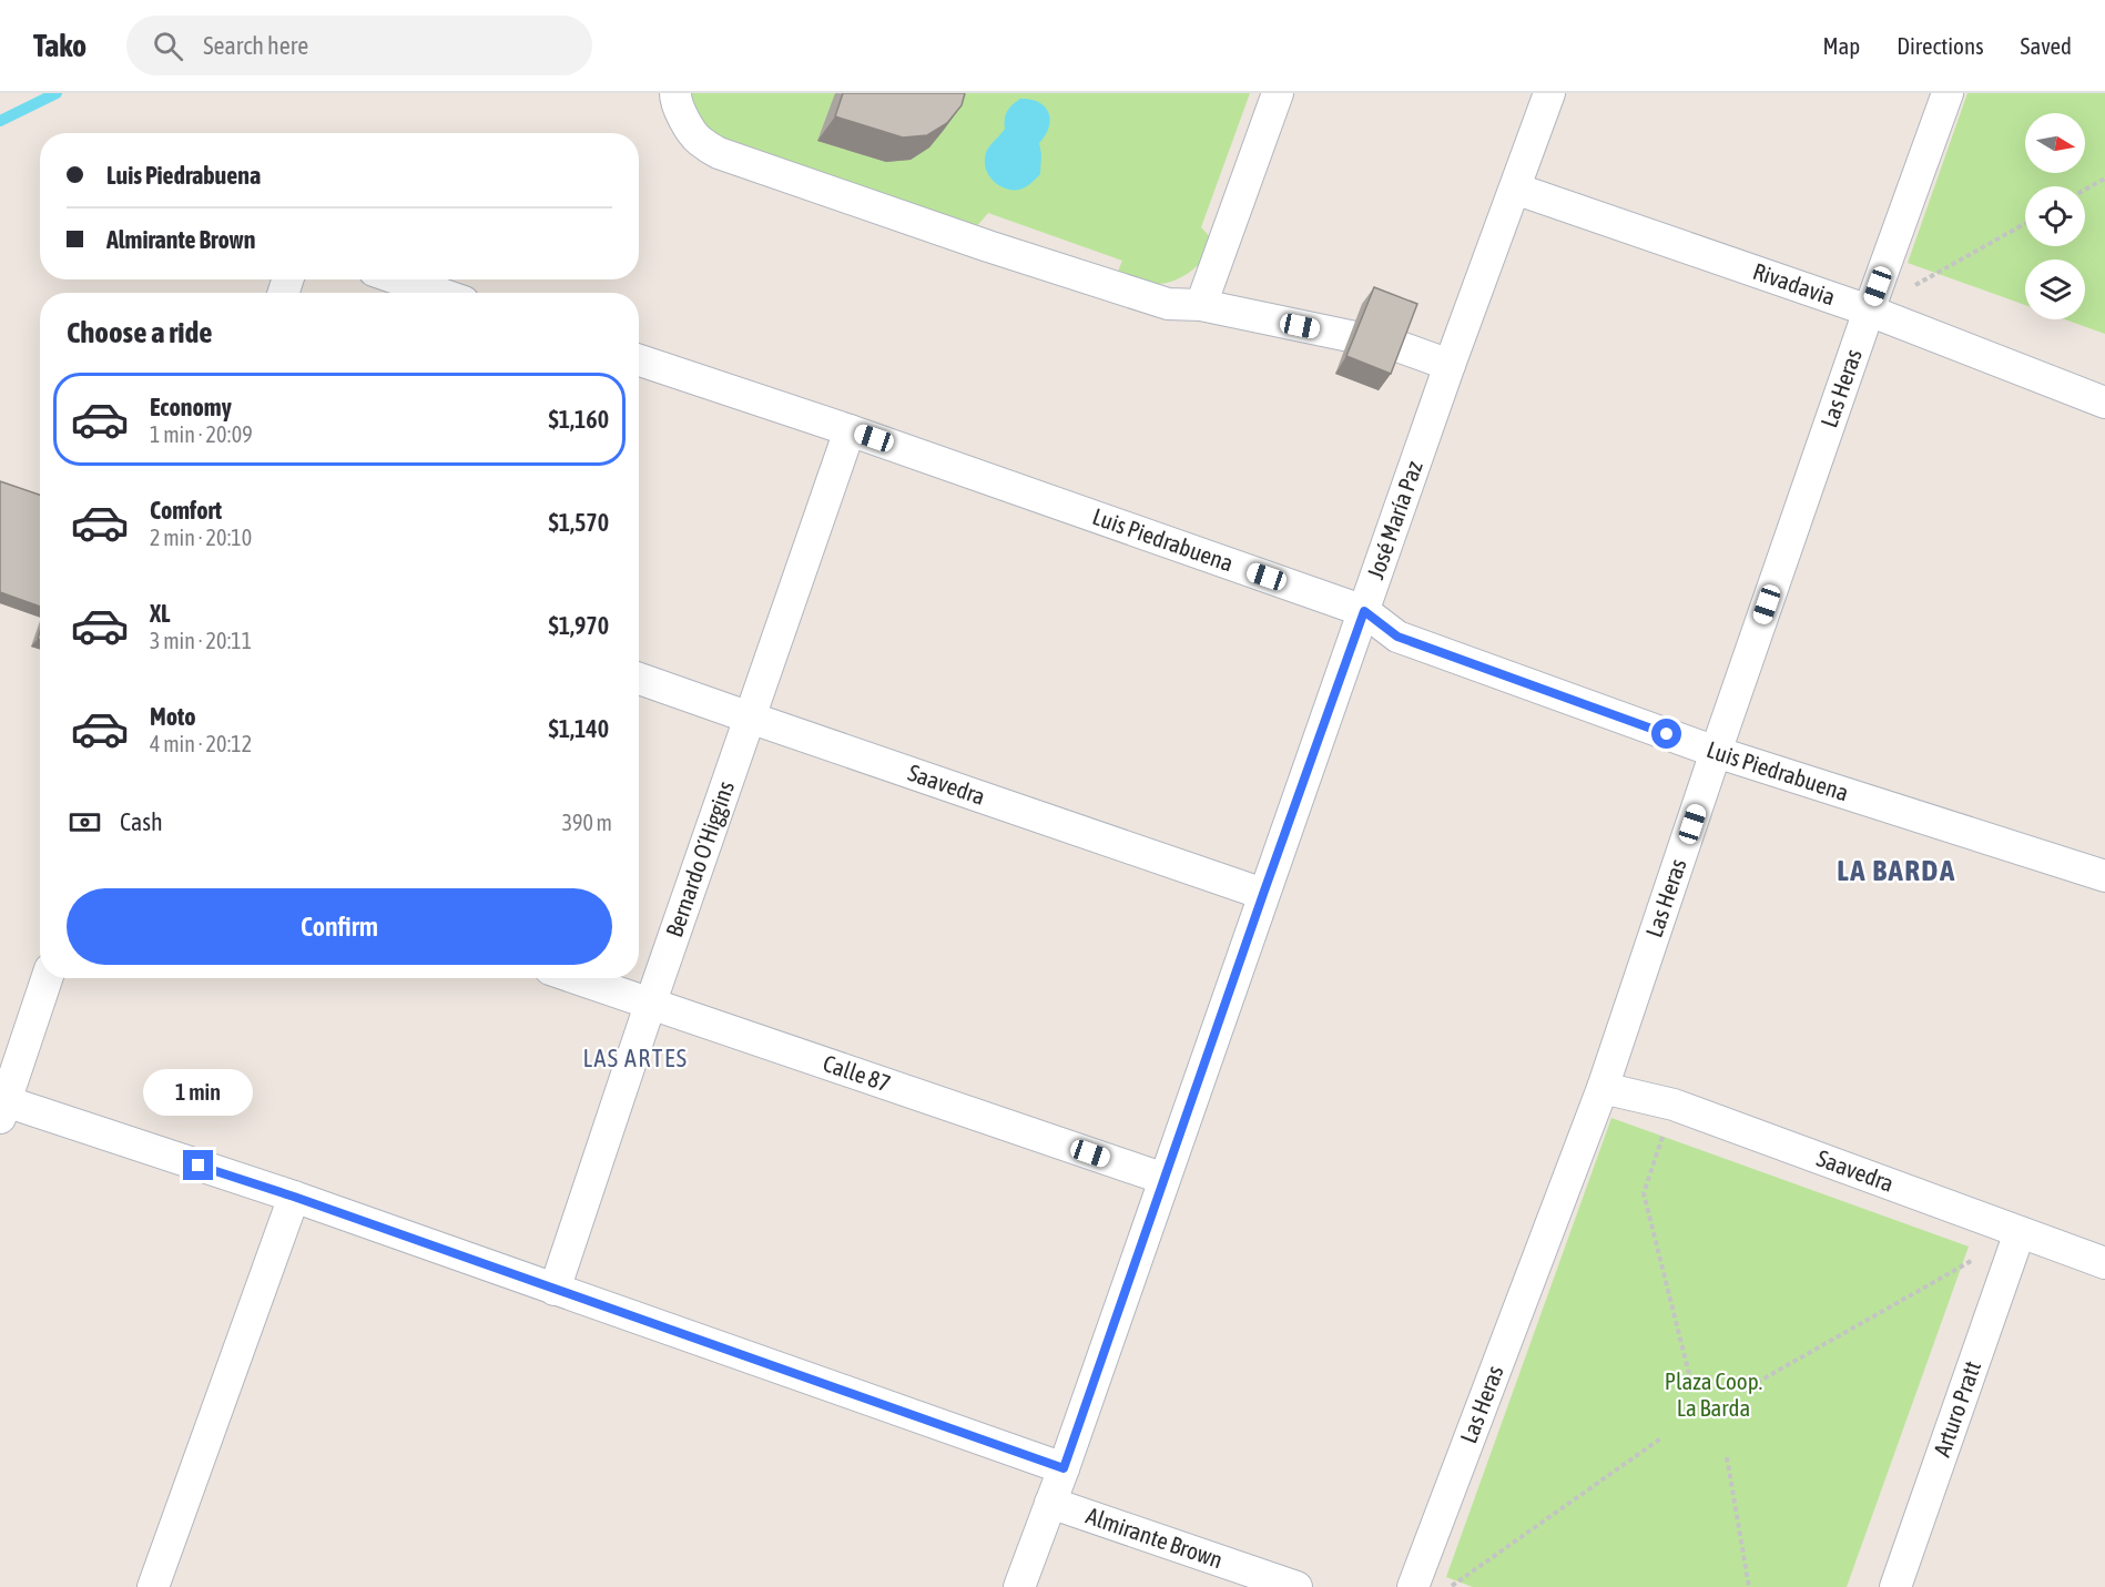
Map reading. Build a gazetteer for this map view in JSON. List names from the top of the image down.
{
  "streets": {
    "street": [
      "Rivadavia",
      "Las Heras",
      "José María Paz",
      "Luis Piedrabuena",
      "Saavedra",
      "Bernardo O´Higgins",
      "Calle 87",
      "Arturo Pratt",
      "Almirante Brown"
    ]
  },
  "crossings": [
    ["Rivadavia", "Las Heras"],
    ["Rivadavia", "José María Paz"],
    ["Las Heras", "Luis Piedrabuena"],
    ["Las Heras", "Saavedra"],
    ["José María Paz", "Luis Piedrabuena"],
    ["José María Paz", "Saavedra"],
    ["José María Paz", "Calle 87"],
    ["José María Paz", "Almirante Brown"],
    ["Luis Piedrabuena", "Bernardo O´Higgins"],
    ["Saavedra", "Bernardo O´Higgins"],
    ["Saavedra", "Arturo Pratt"],
    ["Bernardo O´Higgins", "Calle 87"]
  ],
  "districts": ["LA BARDA", "LAS ARTES"],
  "parks": ["Plaza Coop. La Barda"],
  "north": "right",
  "page": {
    "header": "Tako",
    "search": "Search here",
    "nav": ["Map", "Directions", "Saved"],
    "banner": ["Luis Piedrabuena", "Almirante Brown"],
    "heading": "Choose a ride",
    "list": [
      {
        "name": "Economy",
        "note": "1 min · 20:09",
        "value": "$1,160"
      },
      {
        "name": "Comfort",
        "note": "2 min · 20:10",
        "value": "$1,570"
      },
      {
        "name": "XL",
        "note": "3 min · 20:11",
        "value": "$1,970"
      },
      {
        "name": "Moto",
        "note": "4 min · 20:12",
        "value": "$1,140"
      }
    ],
    "pay": ["Cash", "390 m"],
    "buttons": "Confirm",
    "bubble": "1 min"
  }
}
